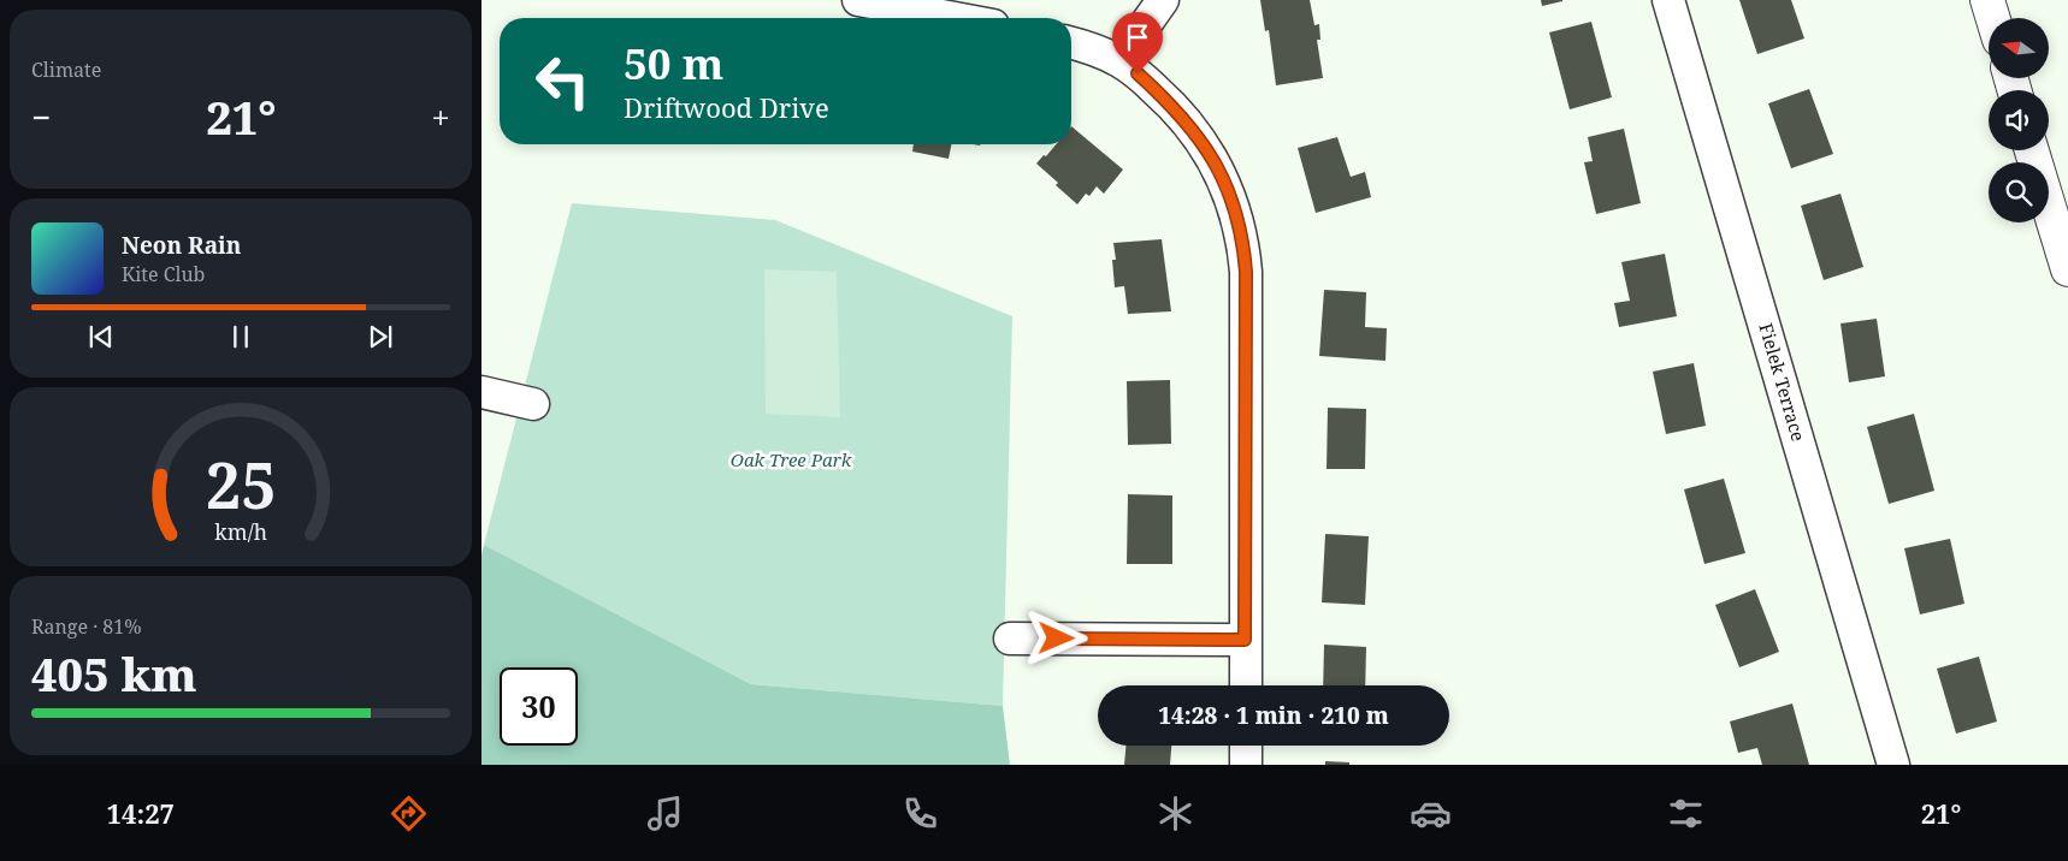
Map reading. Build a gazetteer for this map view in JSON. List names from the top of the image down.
{
  "streets": {
    "street": ["Fielek Terrace"]
  },
  "parks": ["Oak Tree Park"],
  "north": "left",
  "page": {
    "tile": [
      "Climate",
      ["Range · 81%", "405 km"]
    ],
    "turn": ["50 m", "Driftwood Drive"],
    "heat": ["−", "21°", "+"],
    "song": ["Neon Rain", "Kite Club"],
    "limit": "30",
    "trip": "14:28 · 1 min · 210 m",
    "tabs": ["14:27", "21°"],
    "gauge": ["25", "km/h"]
  }
}
